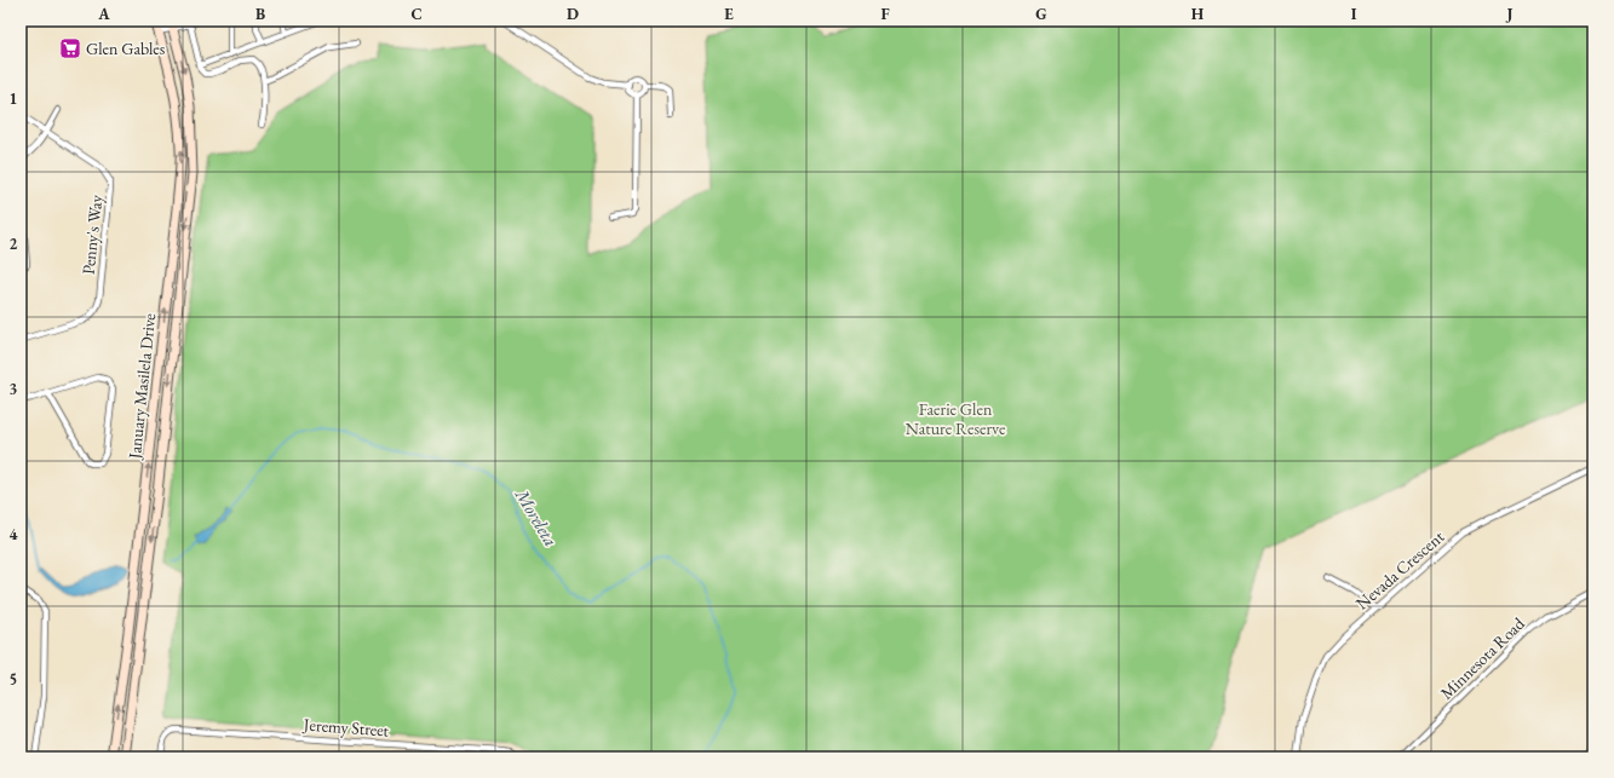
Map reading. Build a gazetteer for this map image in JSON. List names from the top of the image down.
{
  "streets": {
    "main road": ["January Masilela Drive"],
    "street": [
      "Penny's Way",
      "Nevada Crescent",
      "Minnesota Road",
      "Jeremy Street"
    ]
  },
  "water": ["Moreleta"],
  "parks": ["Faerie Glen Nature Reserve"],
  "places": {
    "supermarket": ["Glen Gables"]
  },
  "grid": {
    "columns": [
      "A",
      "B",
      "C",
      "D",
      "E",
      "F",
      "G",
      "H",
      "I",
      "J"
    ],
    "rows": [
      "1",
      "2",
      "3",
      "4",
      "5"
    ]
  }
}
